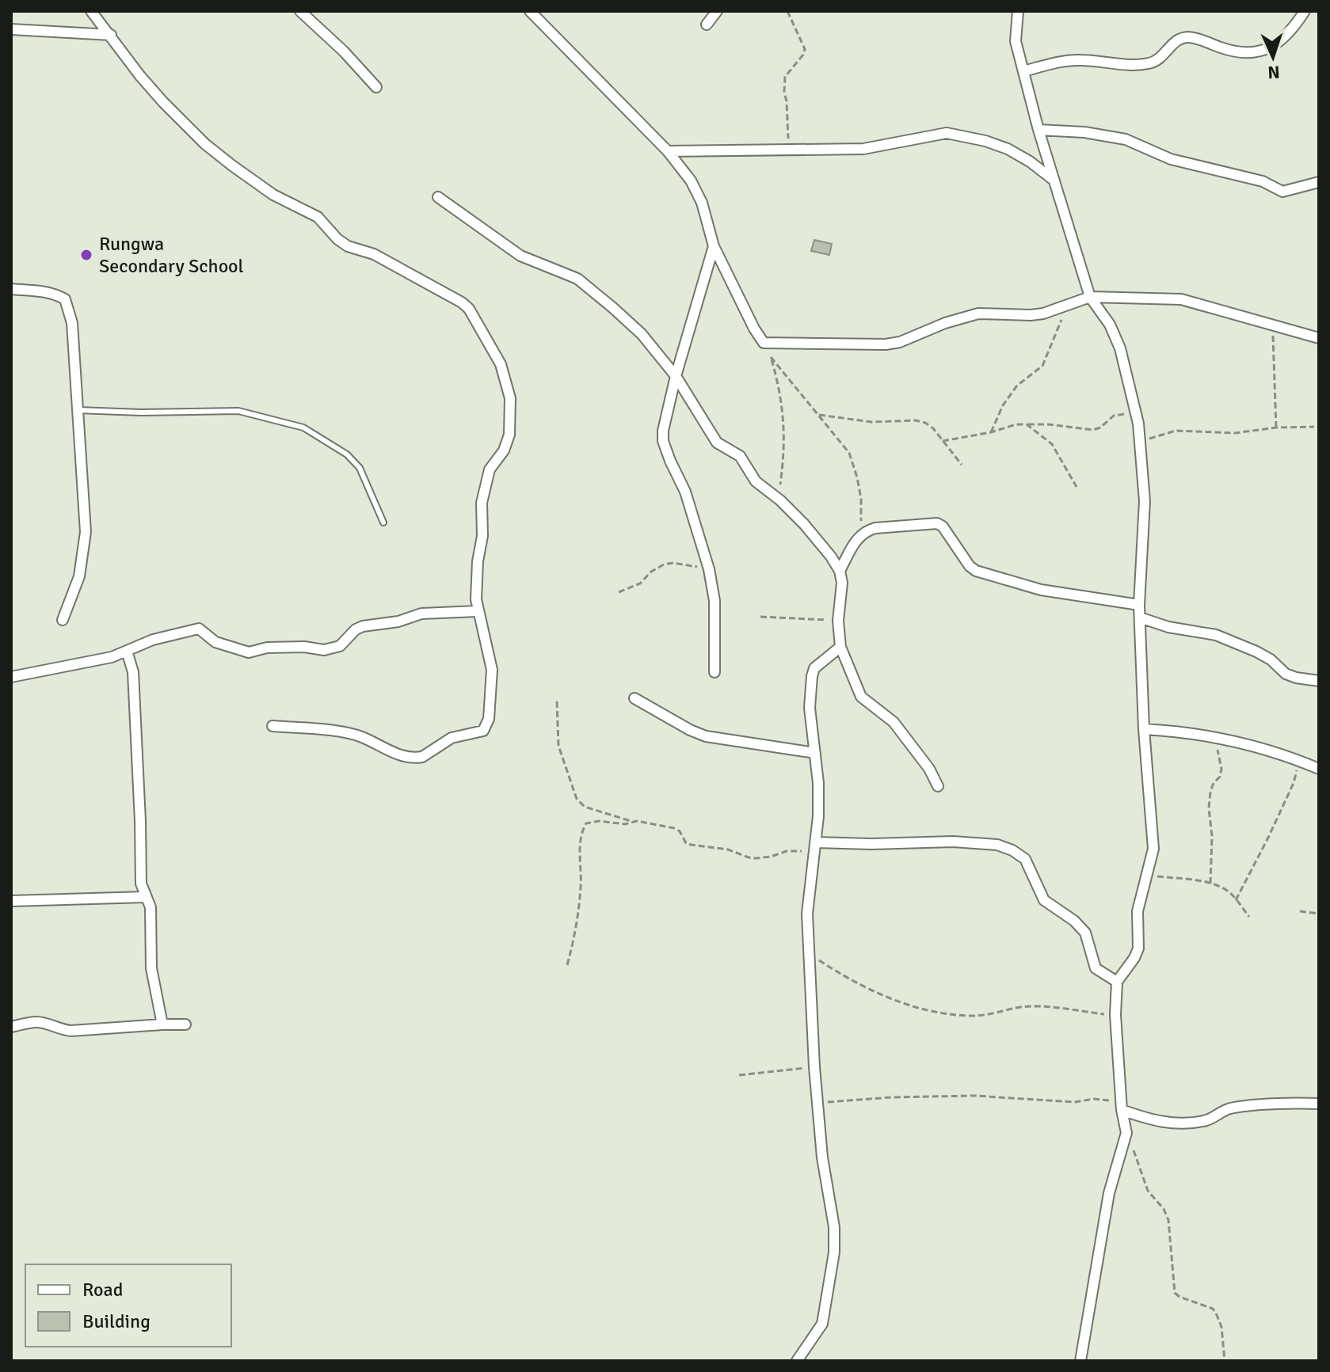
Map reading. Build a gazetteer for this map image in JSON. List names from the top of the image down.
{
  "places": ["Rungwa Secondary School"],
  "legend": ["Road", "Building"],
  "north": "bottom"
}
